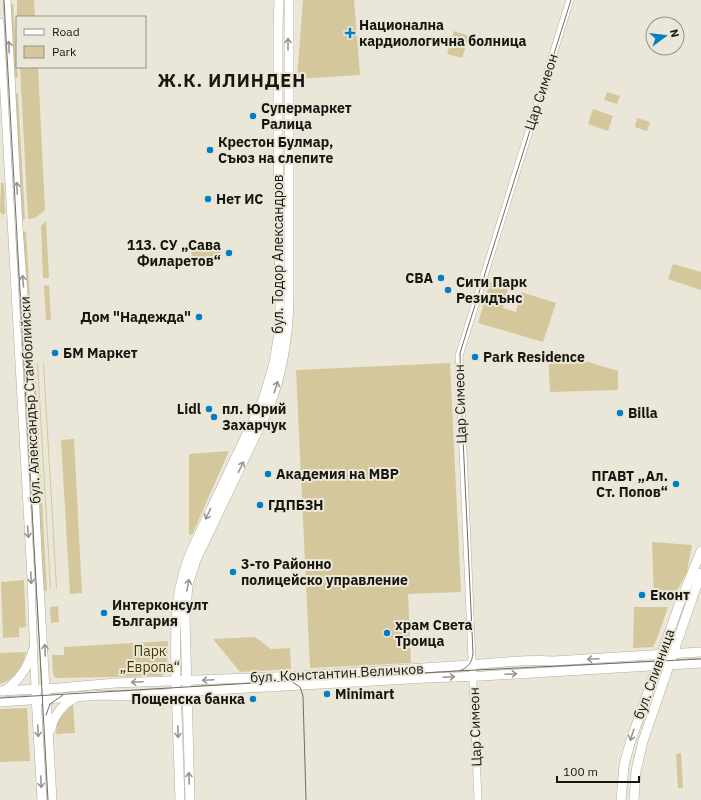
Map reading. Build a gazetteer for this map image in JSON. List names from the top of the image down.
{
  "streets": {
    "main road": [
      "бул. Тодор Александров",
      "бул. Александър Стамболийски",
      "бул. Константин Величков",
      "бул. Сливница"
    ],
    "street": ["Цар Симеон"]
  },
  "crossings": [
    ["Цар Симеон", "бул. Константин Величков"],
    ["бул. Тодор Александров", "бул. Константин Величков"],
    ["бул. Александър Стамболийски", "бул. Константин Величков"],
    ["бул. Константин Величков", "бул. Сливница"]
  ],
  "districts": ["Ж.К. ИЛИНДЕН"],
  "parks": ["Парк „Европа“"],
  "places": {
    "health": ["Национална кардиологична болница"],
    "other": [
      "Супермаркет Ралица",
      "Крестон Булмар, Съюз на слепите",
      "Нет ИС",
      "113. СУ „Сава Филаретов“",
      "CBA",
      "Сити Парк Резидънс",
      "Дом \"Надежда\"",
      "БМ Маркет",
      "Park Residence",
      "Lidl",
      "Billa",
      "пл. Юрий Захарчук",
      "Академия на МВР",
      "ПГАВТ „Ал. Ст. Попов“",
      "ГДПБЗН",
      "3-то Районно полицейско управление",
      "Еконт",
      "Интерконсулт България",
      "храм Света Троица",
      "Minimart",
      "Пощенска банка"
    ]
  },
  "legend": ["Road", "Park"],
  "scale_bar": "100 m",
  "north": "right"
}
